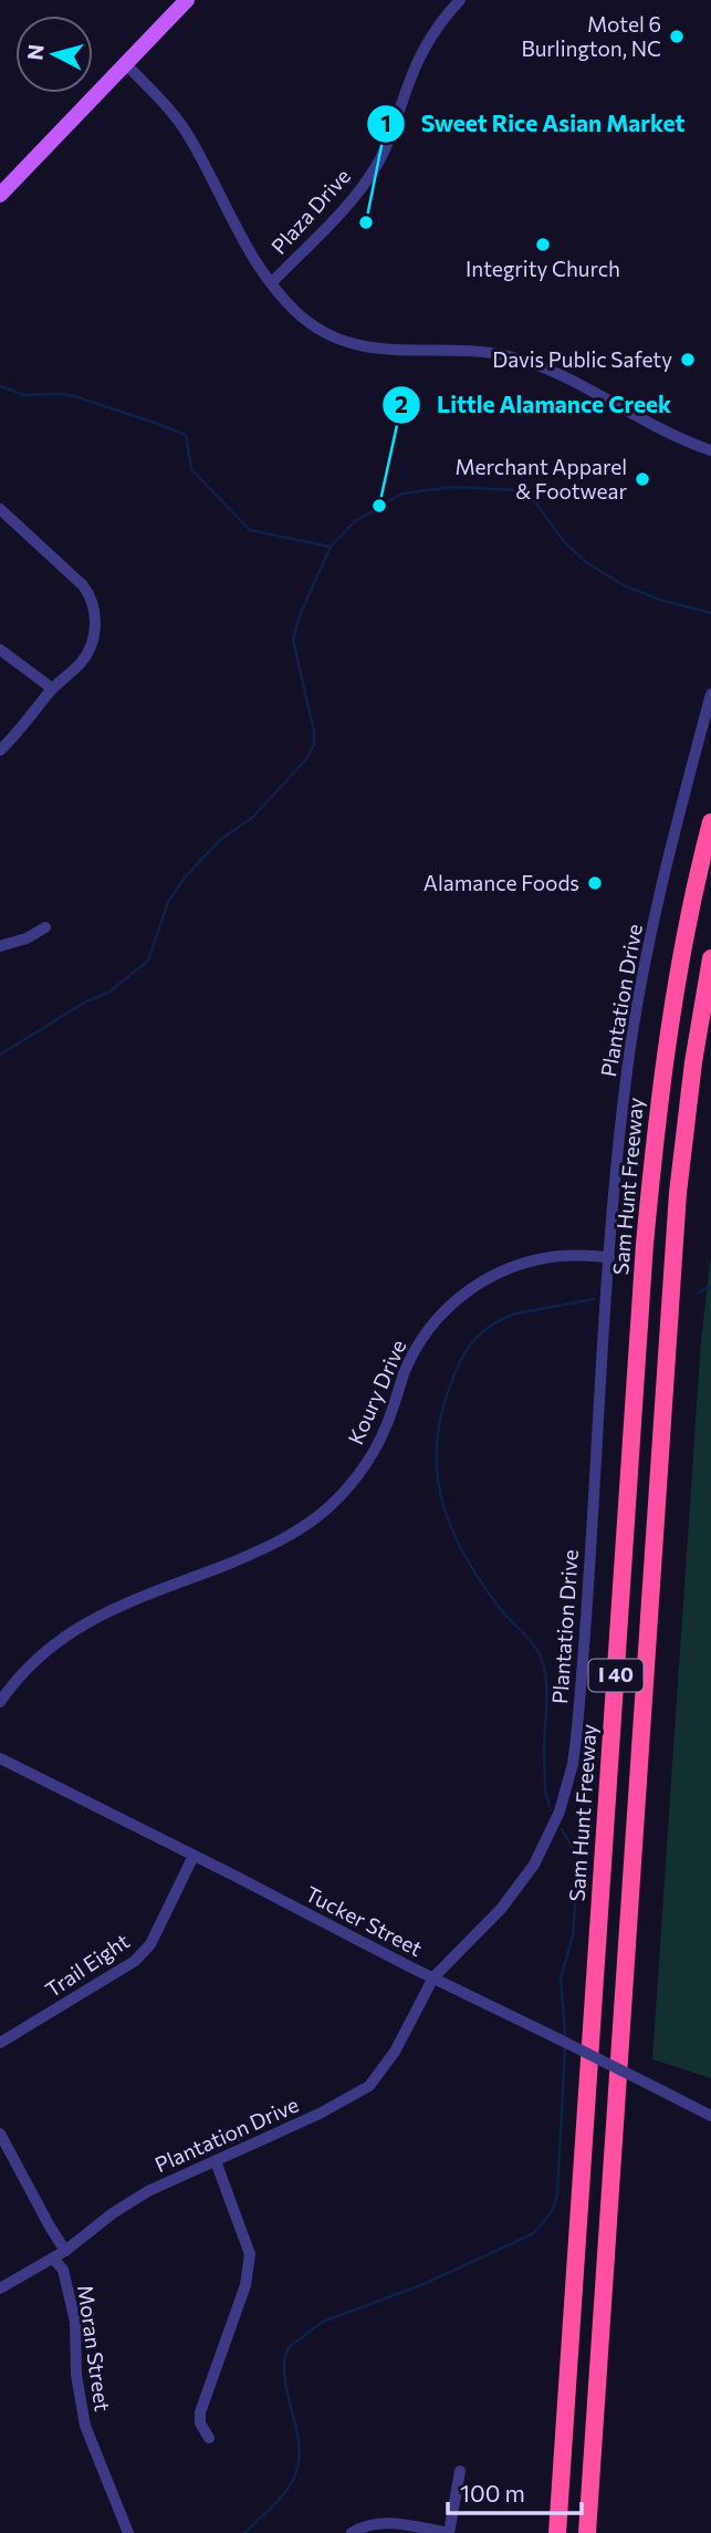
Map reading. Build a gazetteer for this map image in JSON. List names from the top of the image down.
{
  "streets": {
    "highway": ["Sam Hunt Freeway", "I 40"],
    "street": [
      "Plaza Drive",
      "Plantation Drive",
      "Koury Drive",
      "Tucker Street",
      "Trail Eight",
      "Moran Street"
    ]
  },
  "crossings": [
    ["Plantation Drive", "Koury Drive"],
    ["Plantation Drive", "Tucker Street"],
    ["Plantation Drive", "Moran Street"],
    ["Tucker Street", "Trail Eight"]
  ],
  "places": [
    "Motel 6 Burlington, NC",
    "Sweet Rice Asian Market",
    "Integrity Church",
    "Davis Public Safety",
    "Merchant Apparel & Footwear",
    "Little Alamance Creek",
    "Alamance Foods"
  ],
  "scale_bar": "100 m",
  "north": "left"
}
